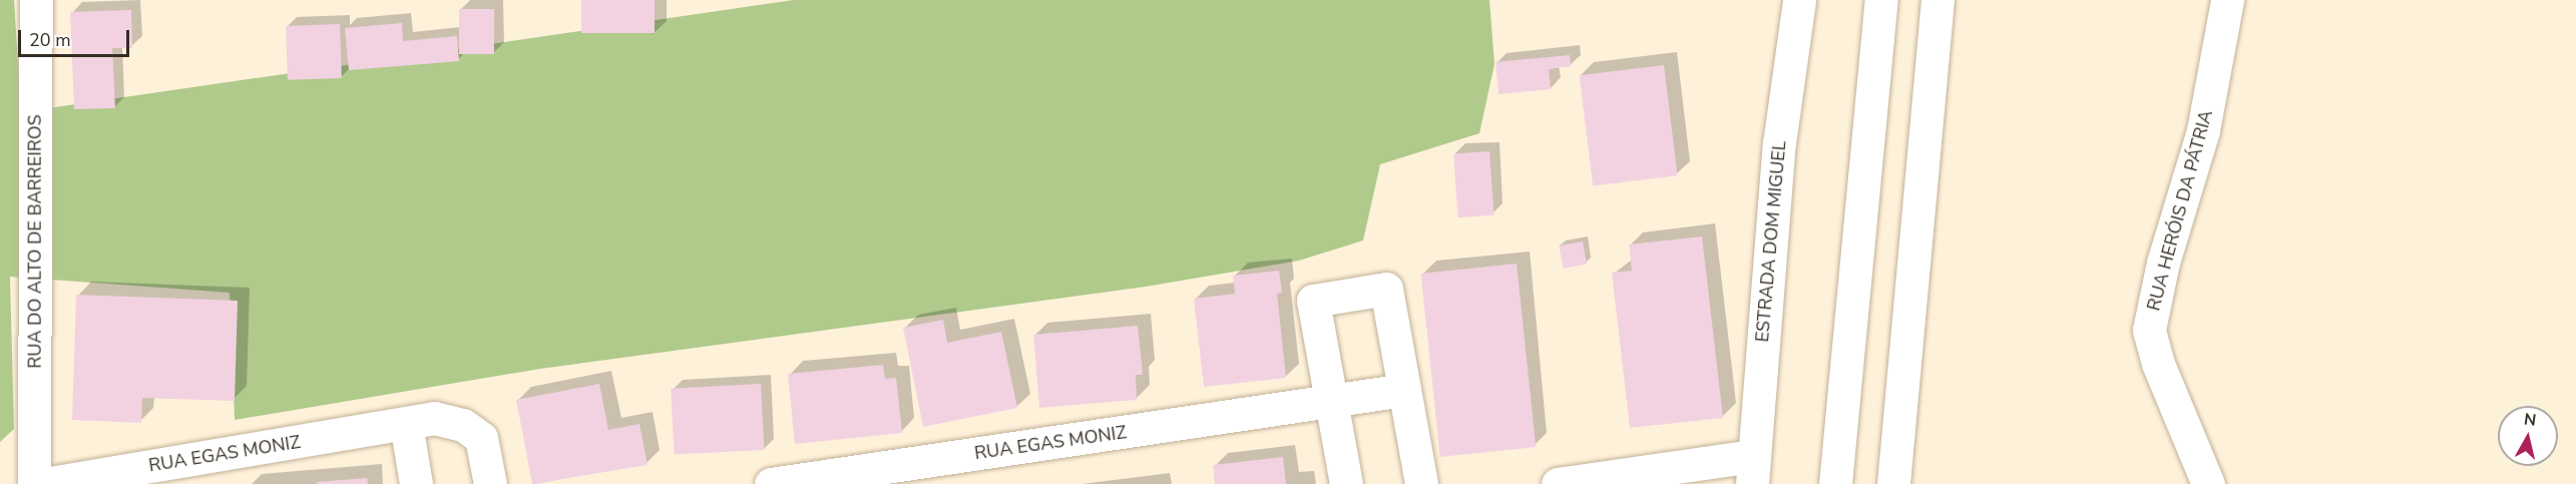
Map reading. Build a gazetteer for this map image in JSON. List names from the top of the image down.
{
  "streets": {
    "street": [
      "RUA HERÓIS DA PÁTRIA",
      "RUA DO ALTO DE BARREIROS",
      "ESTRADA DOM MIGUEL",
      "RUA EGAS MONIZ"
    ]
  },
  "scale_bar": "20 m",
  "north": "top"
}
